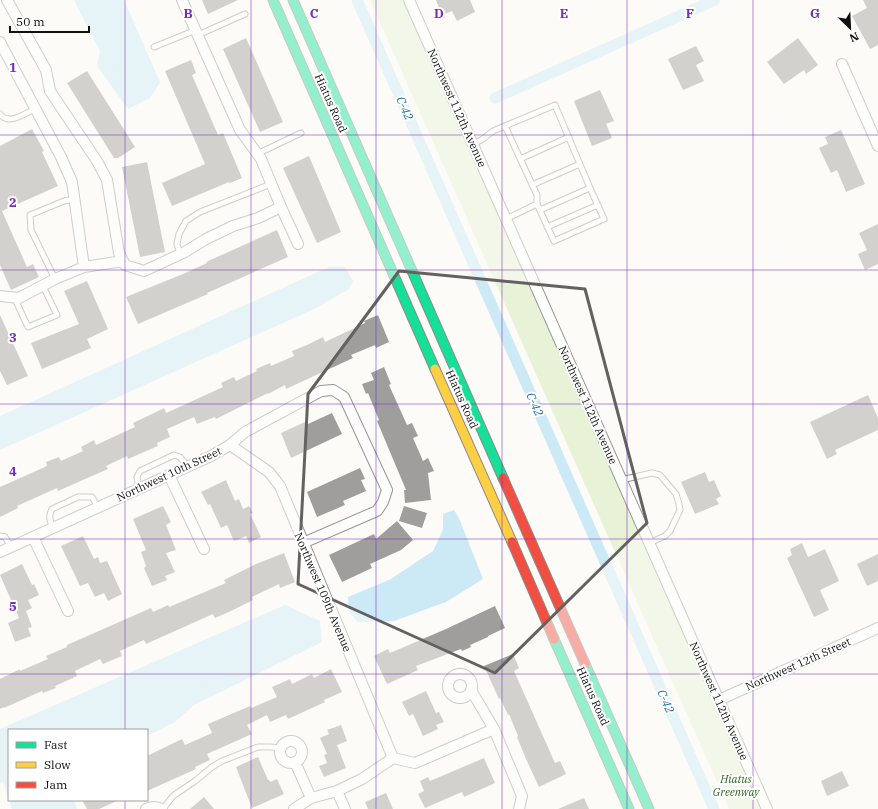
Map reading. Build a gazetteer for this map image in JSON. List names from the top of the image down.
{
  "streets": {
    "main road": ["Hiatus Road"],
    "street": [
      "Northwest 112th Avenue",
      "Northwest 10th Street",
      "Northwest 109th Avenue",
      "Northwest 12th Street"
    ]
  },
  "crossings": [
    ["Northwest 112th Avenue", "Northwest 12th Street"],
    ["Northwest 10th Street", "Northwest 109th Avenue"]
  ],
  "water": ["C-42"],
  "parks": ["Hiatus Greenway"],
  "legend": ["Fast", "Slow", "Jam"],
  "scale_bar": "50 m",
  "north": "bottom right",
  "grid": {
    "columns": [
      "B",
      "C",
      "D",
      "E",
      "F",
      "G"
    ],
    "rows": [
      "1",
      "2",
      "3",
      "4",
      "5"
    ]
  }
}
